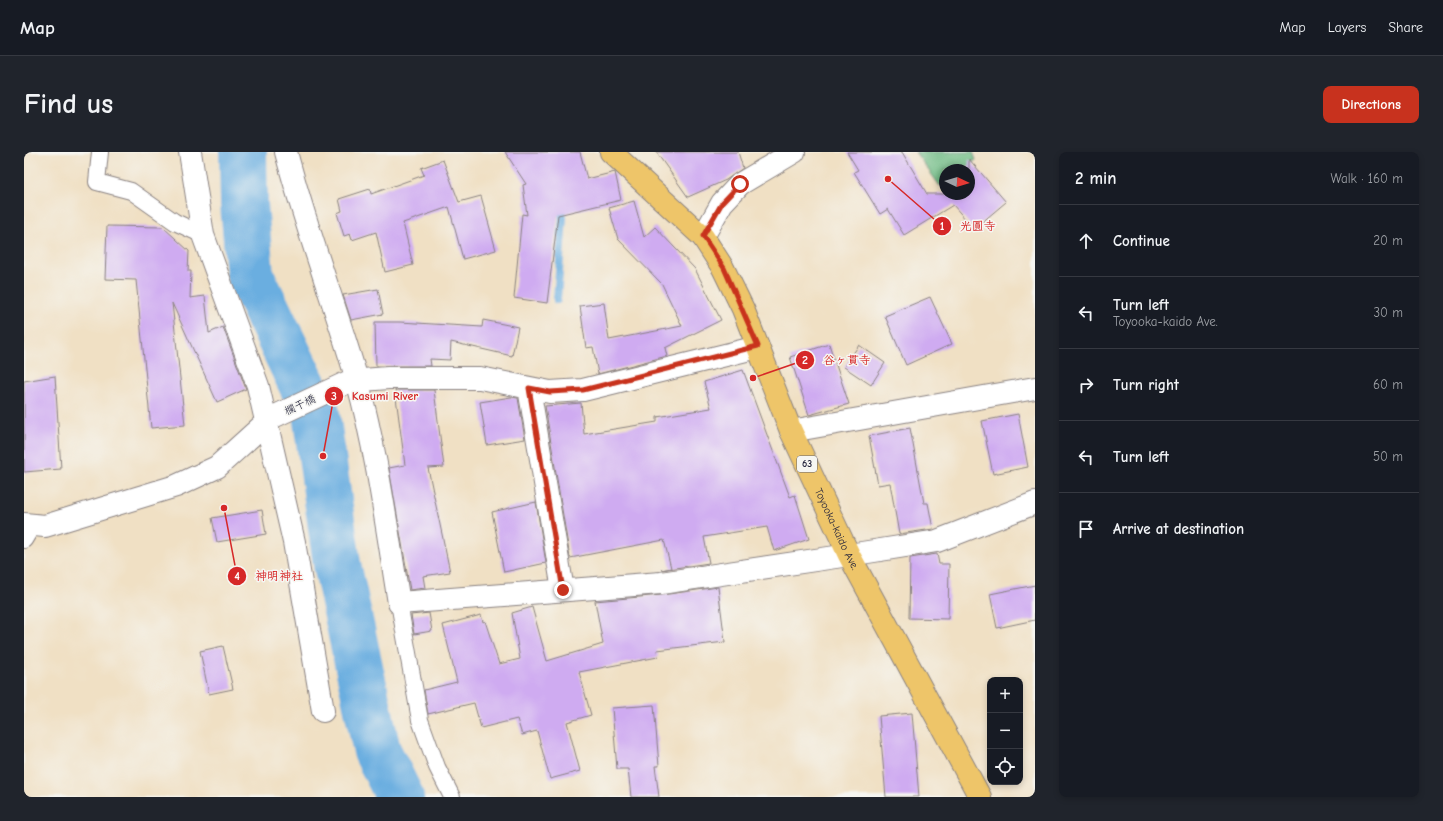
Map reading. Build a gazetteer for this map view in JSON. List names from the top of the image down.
{
  "streets": {
    "main road": ["63", "Toyooka-kaido Ave."],
    "street": ["欄干橋"]
  },
  "crossings": [
    ["欄干橋", "Toyooka-kaido Ave."]
  ],
  "places": [
    "光圓寺",
    "谷ヶ貫寺",
    "Kasumi River",
    "神明神社"
  ],
  "north": "right",
  "page": {
    "header": "Map",
    "nav": ["Map", "Layers", "Share"],
    "buttons": "Directions",
    "title": "Find us",
    "heading": ["2 min", "Walk · 160 m"],
    "list": [
      ["Continue", "20 m"],
      ["Turn left", "Toyooka-kaido Ave.", "30 m"],
      ["Turn right", "60 m"],
      ["Turn left", "50 m"],
      "Arrive at destination"
    ],
    "map_buttons": ["+", "−"]
  }
}
